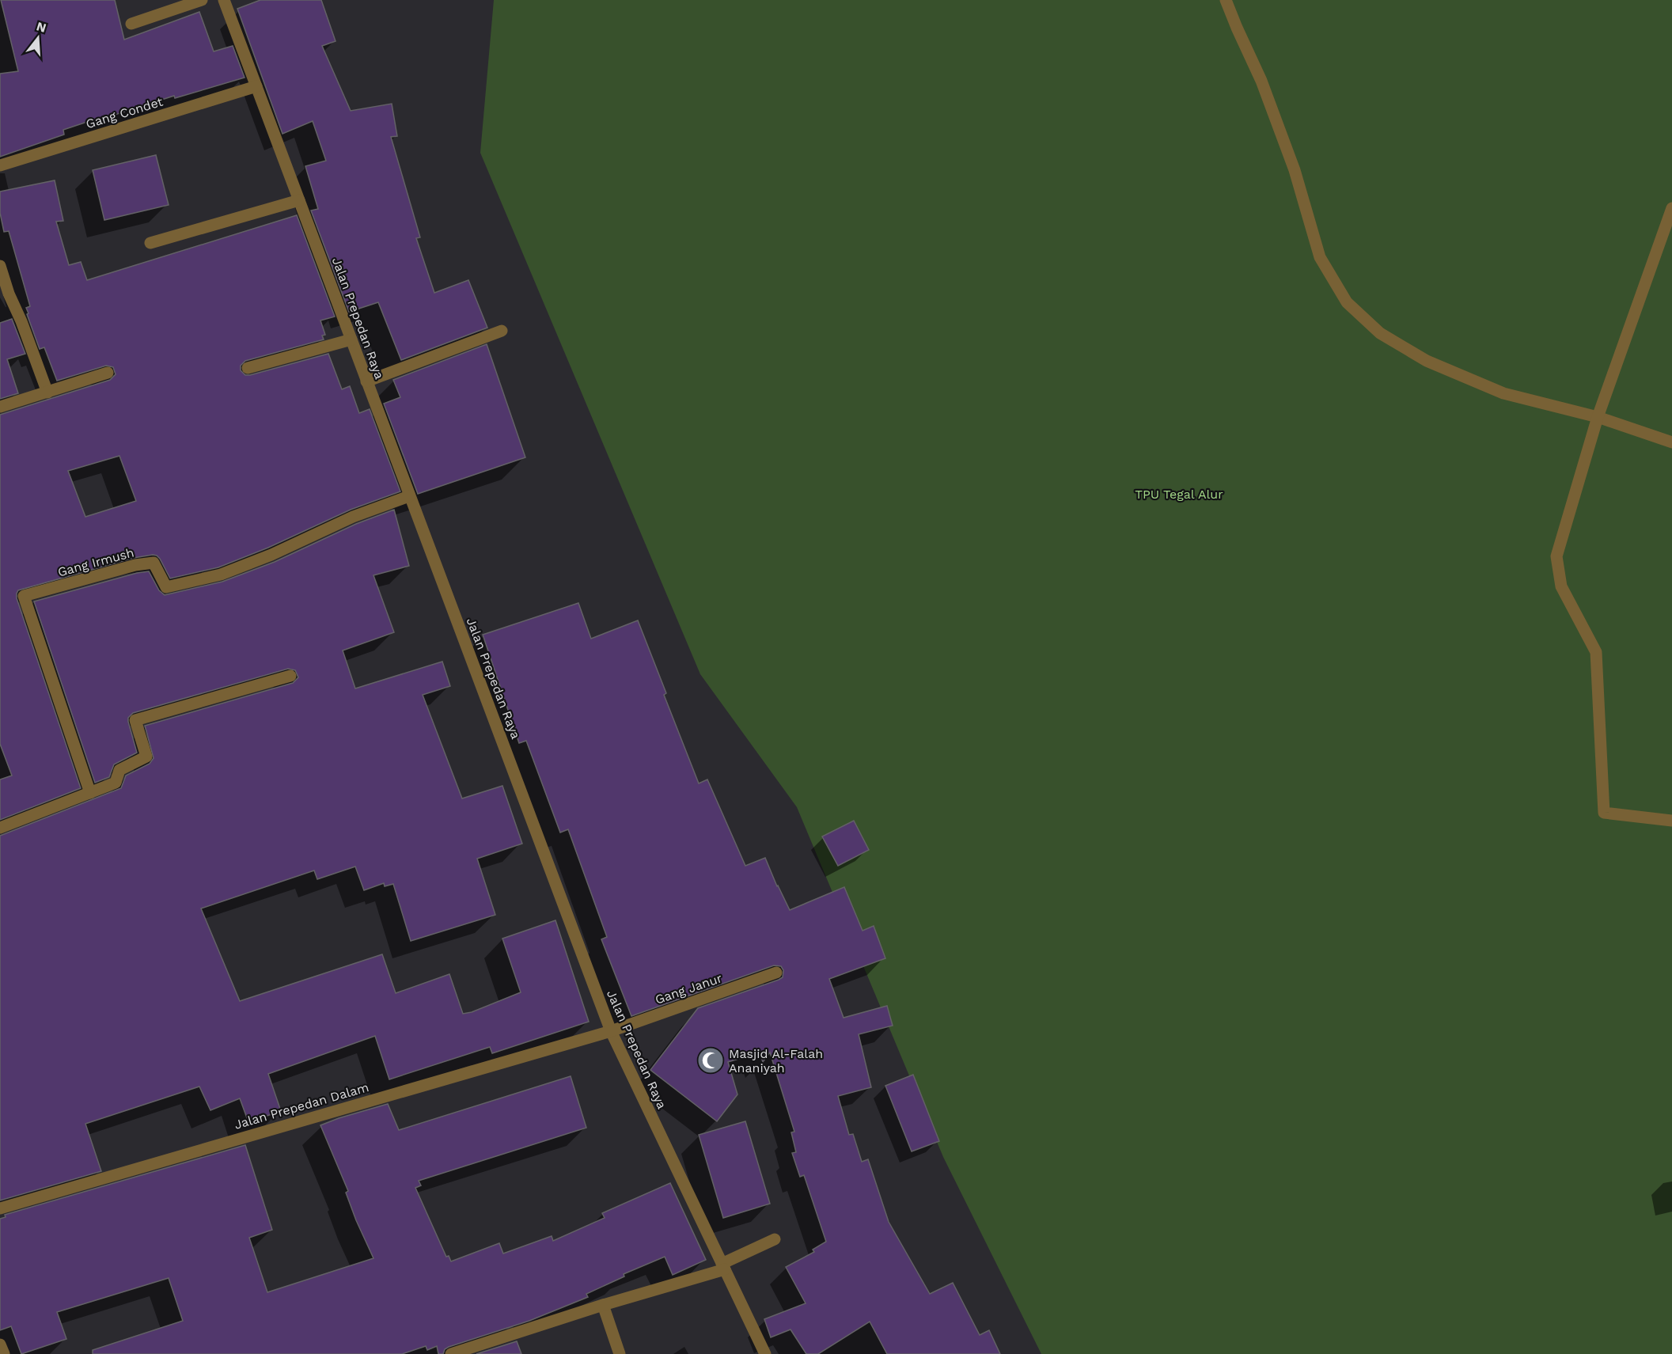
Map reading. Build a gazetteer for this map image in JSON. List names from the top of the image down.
{
  "streets": {
    "street": [
      "Gang Condet",
      "Jalan Prepedan Raya",
      "Gang Irmush",
      "Gang Janur",
      "Jalan Prepedan Dalam"
    ]
  },
  "crossings": [
    ["Gang Condet", "Jalan Prepedan Raya"],
    ["Jalan Prepedan Raya", "Gang Irmush"],
    ["Jalan Prepedan Raya", "Gang Janur"],
    ["Jalan Prepedan Raya", "Jalan Prepedan Dalam"],
    ["Gang Janur", "Jalan Prepedan Dalam"]
  ],
  "parks": ["TPU Tegal Alur"],
  "places": {
    "mosque": ["Masjid Al-Falah Ananiyah"]
  },
  "north": "top"
}
